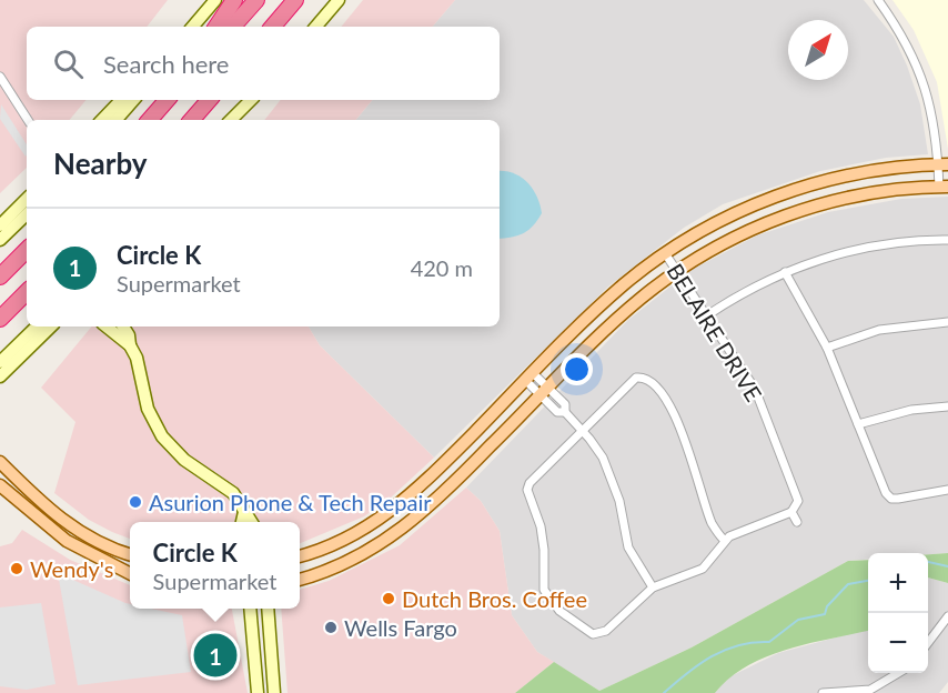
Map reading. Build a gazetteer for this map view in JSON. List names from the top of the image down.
{
  "streets": {
    "street": ["BELAIRE DRIVE"]
  },
  "places": [
    "Asurion Phone & Tech Repair",
    "Wendy's",
    "Dutch Bros. Coffee",
    "Wells Fargo"
  ],
  "north": "top right",
  "page": {
    "search": "Search here",
    "heading": "Nearby",
    "list": [
      {
        "mark": "1",
        "name": "Circle K",
        "note": "Supermarket",
        "value": "420 m"
      }
    ],
    "popup": ["Circle K", "Supermarket"],
    "map_buttons": ["+", "−"],
    "pins": "1"
  }
}
